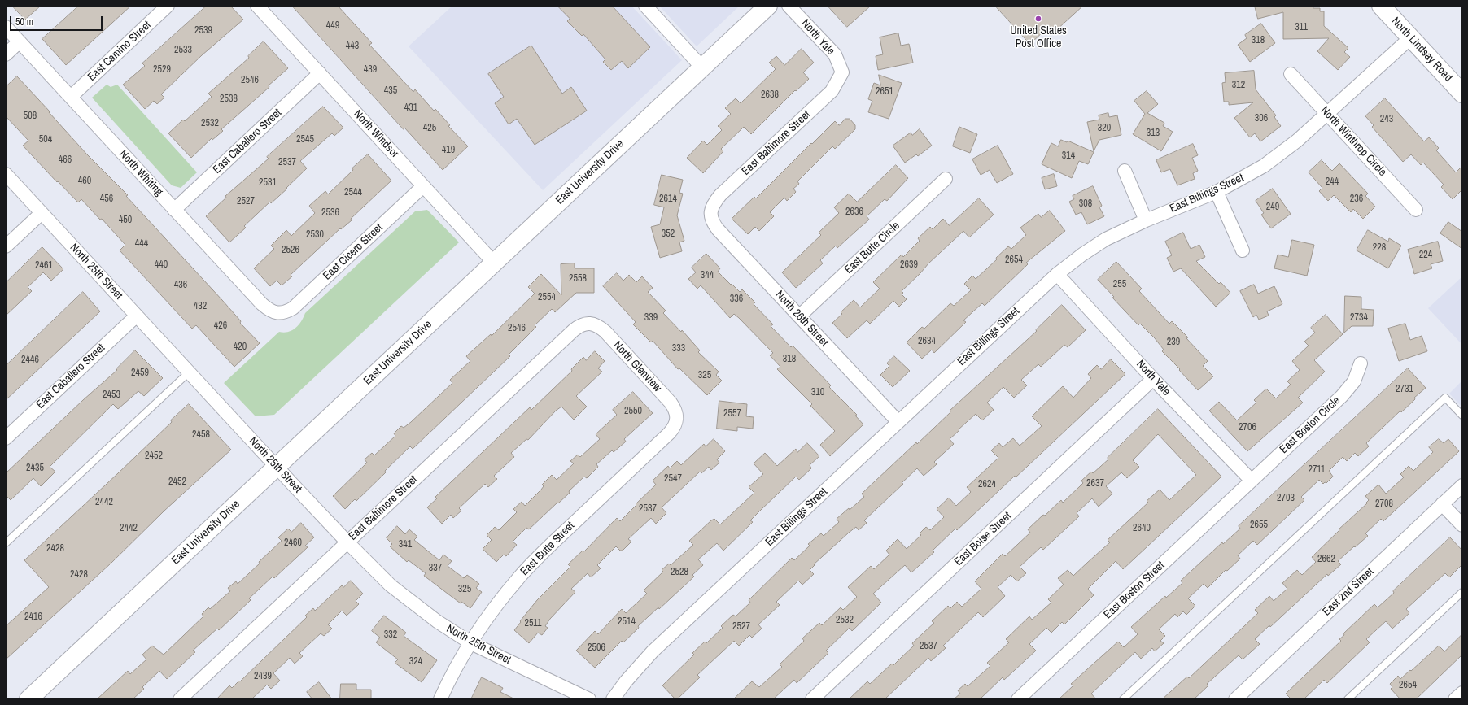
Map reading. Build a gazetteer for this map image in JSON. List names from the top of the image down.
{
  "streets": {
    "main road": ["North Lindsay Road", "East University Drive"],
    "street": [
      "North Yale",
      "East Camino Street",
      "North Windsor",
      "East Caballero Street",
      "North Winthrop Circle",
      "East Baltimore Street",
      "North Whiting",
      "East Billings Street",
      "East Butte Circle",
      "East Cicero Street",
      "North 25th Street",
      "North 26th Street",
      "North Glenview",
      "East Boston Circle",
      "East Boise Street",
      "East Butte Street",
      "East Boston Street",
      "East 2nd Street"
    ]
  },
  "crossings": [
    ["North Yale", "East Baltimore Street"],
    ["North Yale", "East Billings Street"],
    ["North Yale", "East Boston Circle"],
    ["North Yale", "East Boise Street"],
    ["North Yale", "East Boston Street"],
    ["North Lindsay Road", "East Billings Street"],
    ["East Camino Street", "North Whiting"],
    ["North Windsor", "East Caballero Street"],
    ["North Windsor", "East University Drive"],
    ["North Windsor", "East Cicero Street"],
    ["East Caballero Street", "North Whiting"],
    ["East Caballero Street", "North 25th Street"],
    ["North Winthrop Circle", "East Billings Street"],
    ["East Baltimore Street", "North 25th Street"],
    ["East Baltimore Street", "North 26th Street"],
    ["East Baltimore Street", "North Glenview"],
    ["East University Drive", "North 25th Street"],
    ["North Whiting", "East Cicero Street"],
    ["East Billings Street", "North 26th Street"],
    ["East Butte Circle", "North 26th Street"],
    ["North 25th Street", "East Butte Street"],
    ["North Glenview", "East Butte Street"],
    ["East Boston Circle", "East Boston Street"]
  ],
  "places": ["United States Post Office"],
  "house_numbers": [
    "449",
    "311",
    "2539",
    "318",
    "443",
    "2533",
    "2529",
    "439",
    "2546",
    "312",
    "435",
    "2651",
    "2638",
    "2538",
    "431",
    "508",
    "306",
    "243",
    "2532",
    "425",
    "320",
    "313",
    "504",
    "2545",
    "419",
    "314",
    "466",
    "2537",
    "460",
    "244",
    "2531",
    "2544",
    "456",
    "2614",
    "236",
    "2527",
    "308",
    "249",
    "2636",
    "2536",
    "450",
    "352",
    "2530",
    "444",
    "228",
    "2526",
    "224",
    "2654",
    "440",
    "2639",
    "2461",
    "344",
    "2558",
    "255",
    "436",
    "2554",
    "336",
    "432",
    "339",
    "2734",
    "426",
    "2546",
    "2634",
    "239",
    "420",
    "333",
    "318",
    "2446",
    "2459",
    "325",
    "2731",
    "310",
    "2453",
    "2550",
    "2557",
    "2706",
    "2458",
    "2452",
    "2435",
    "2711",
    "2547",
    "2452",
    "2637",
    "2624",
    "2703",
    "2442",
    "2708",
    "2537",
    "2655",
    "2442",
    "2640",
    "2460",
    "341",
    "2428",
    "2662",
    "337",
    "2528",
    "2428",
    "325",
    "2416",
    "2532",
    "2514",
    "2511",
    "2527",
    "332",
    "2537",
    "2506",
    "324",
    "2439",
    "2654"
  ],
  "scale_bar": "50 m"
}
